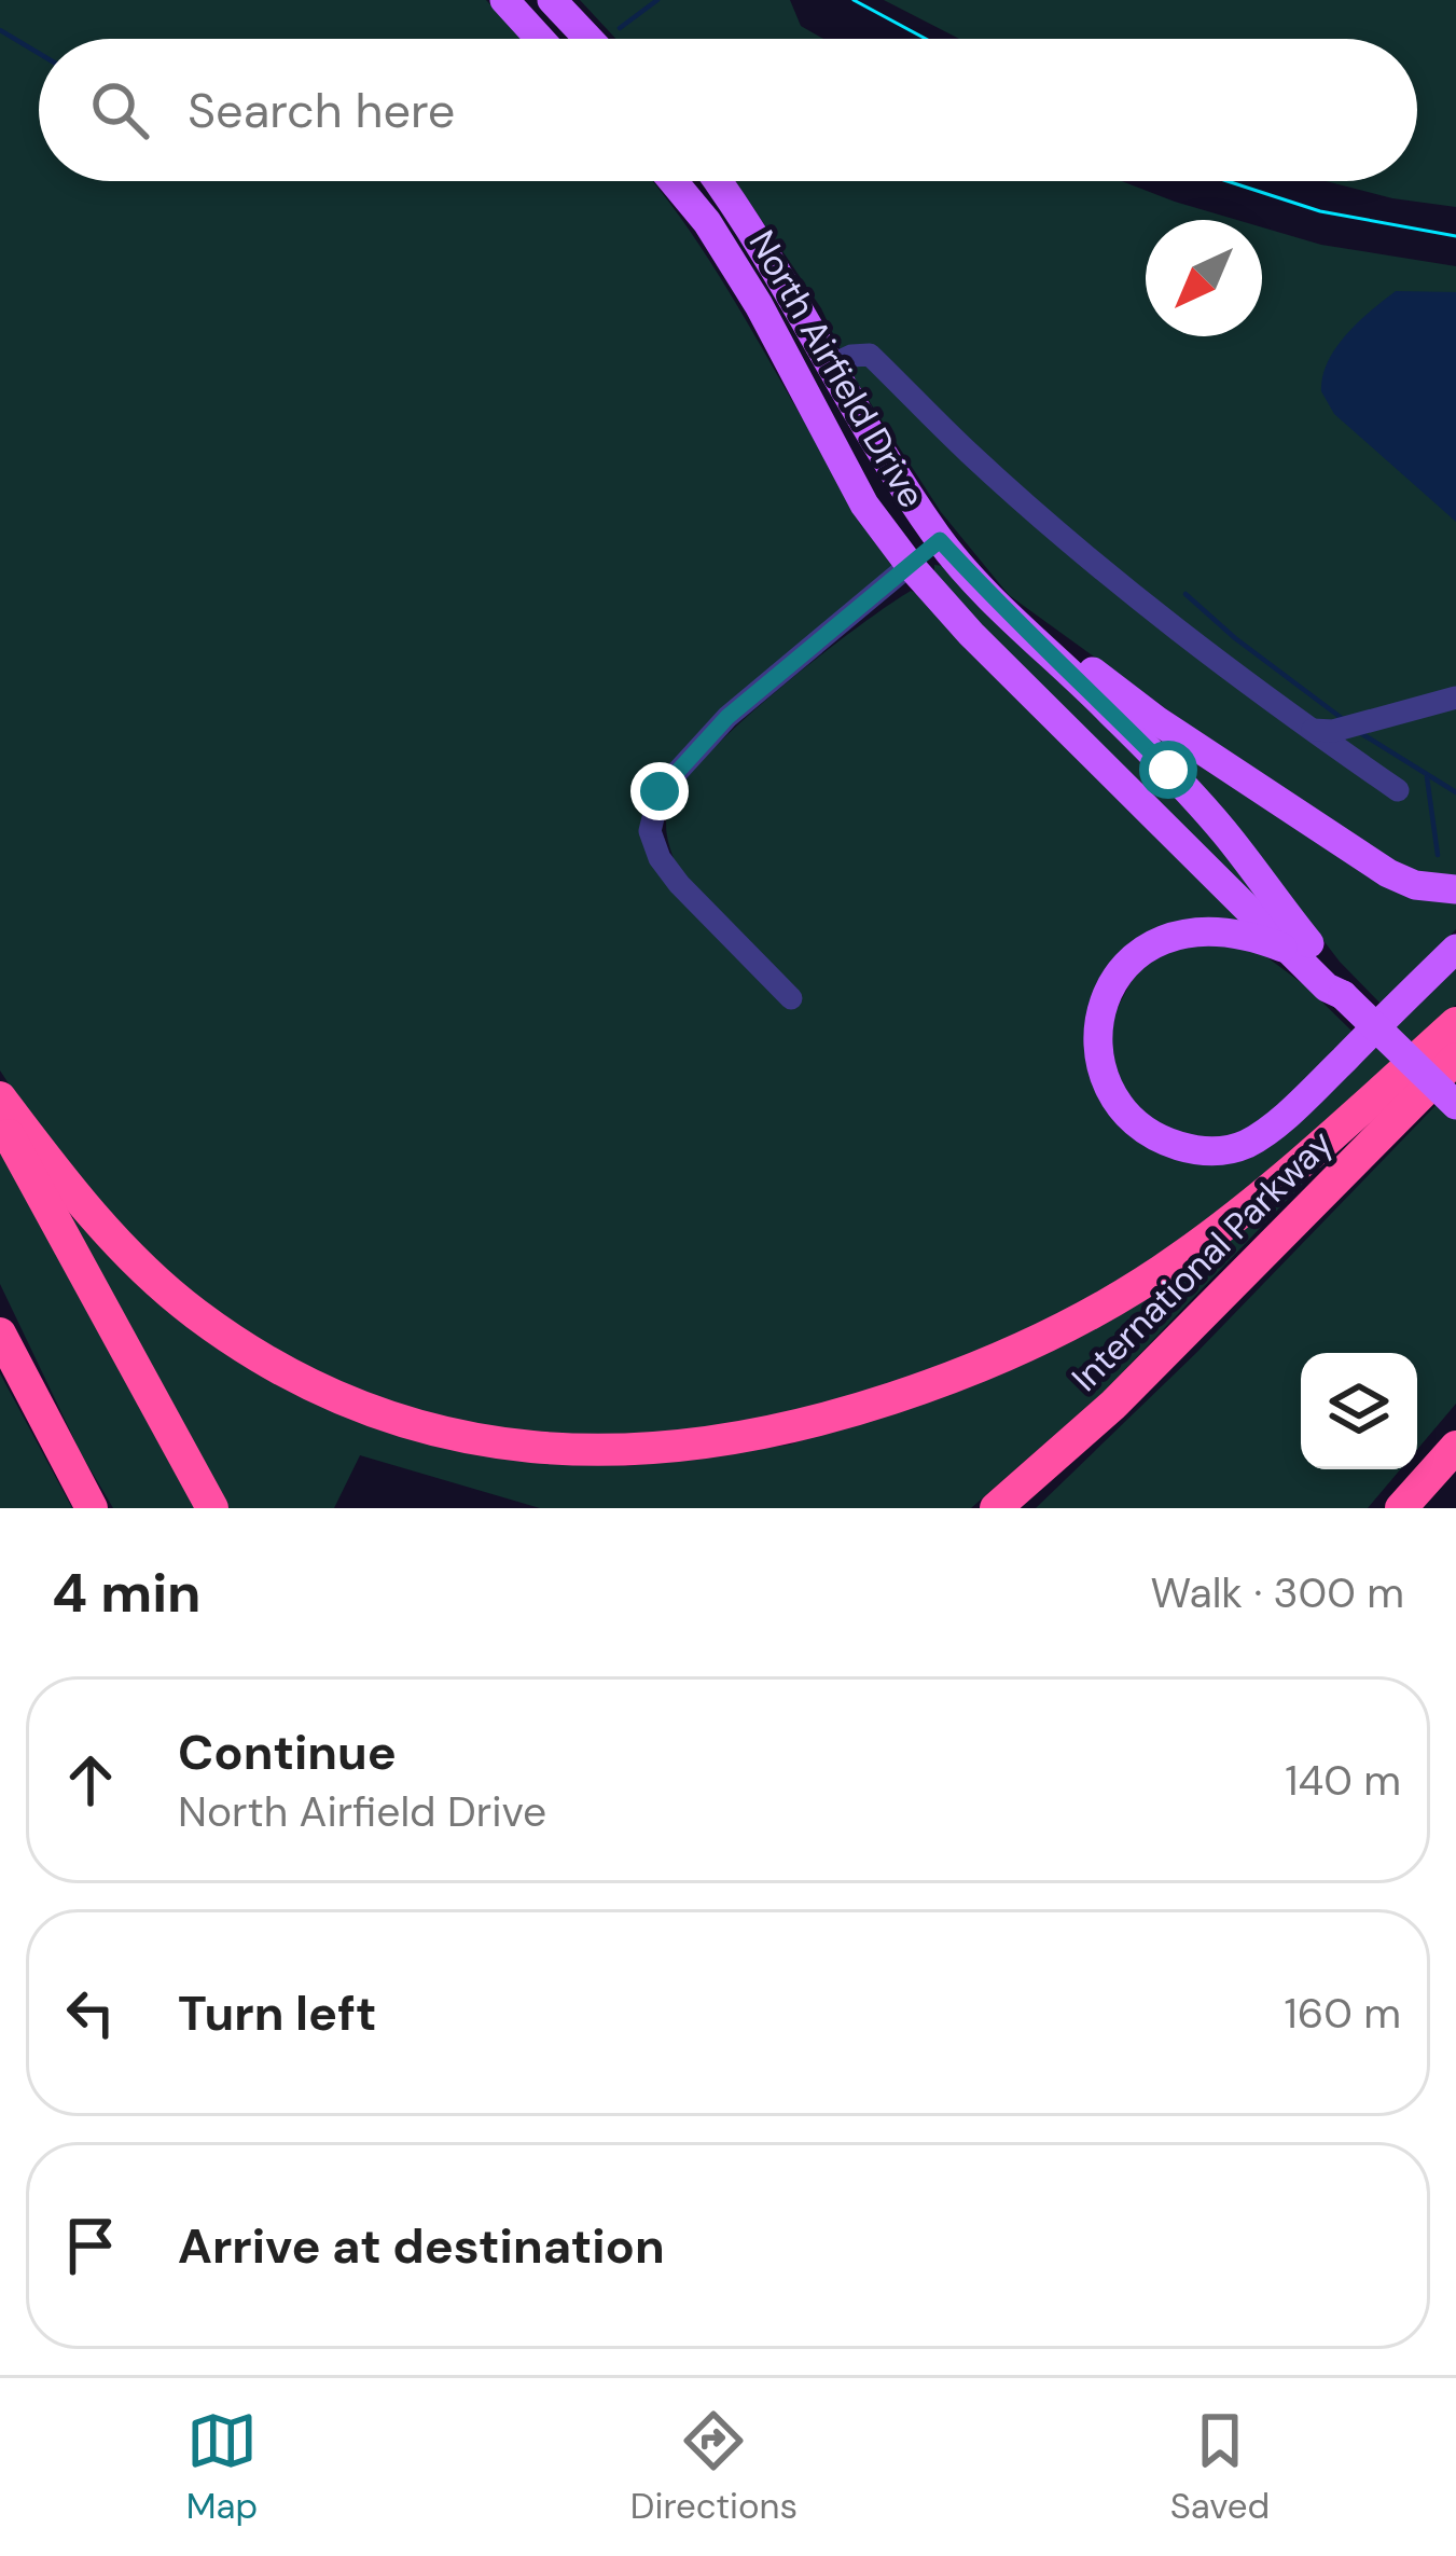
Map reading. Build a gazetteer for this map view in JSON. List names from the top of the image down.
{
  "streets": {
    "highway": ["International Parkway"],
    "main road": ["North Airfield Drive"]
  },
  "north": "bottom left",
  "page": {
    "search": "Search here",
    "heading": ["4 min", "Walk · 300 m"],
    "list": [
      ["Continue", "North Airfield Drive", "140 m"],
      ["Turn left", "160 m"],
      "Arrive at destination"
    ],
    "nav": ["Map", "Directions", "Saved"]
  }
}
